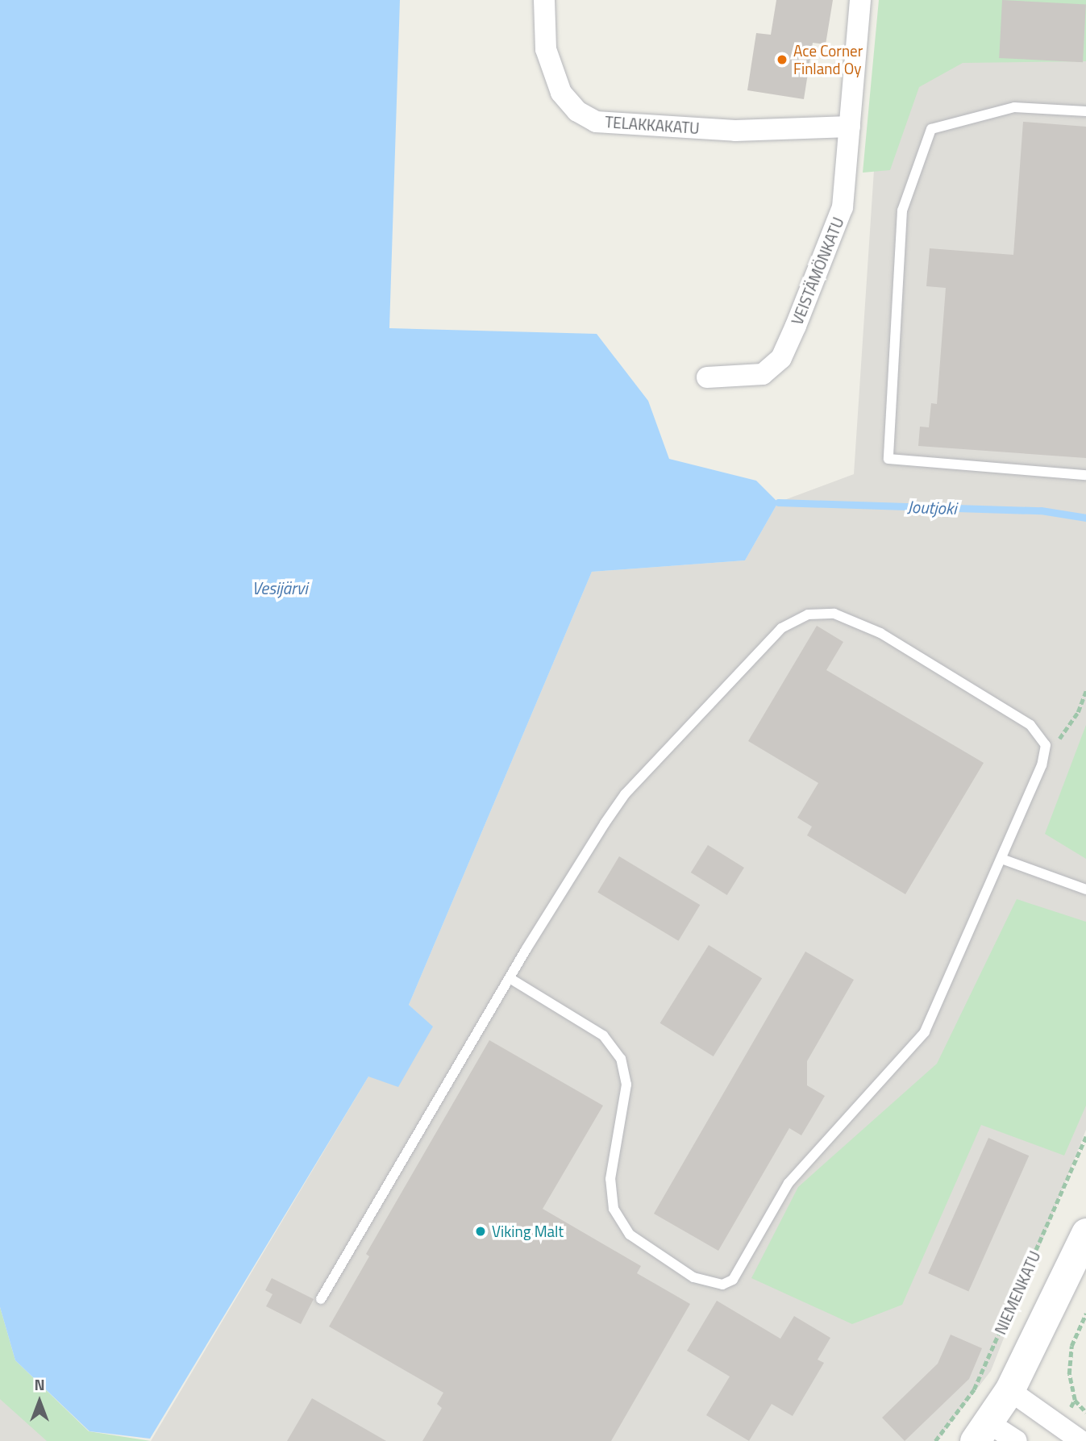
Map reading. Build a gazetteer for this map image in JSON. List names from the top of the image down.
{
  "streets": {
    "street": ["TELAKKAKATU", "VEISTÄMÖNKATU"],
    "path": ["NIEMENKATU"]
  },
  "crossings": [
    ["TELAKKAKATU", "VEISTÄMÖNKATU"]
  ],
  "water": ["Joutjoki", "Vesijärvi"],
  "places": ["Ace Corner Finland Oy", "Viking Malt"],
  "north": "top"
}
